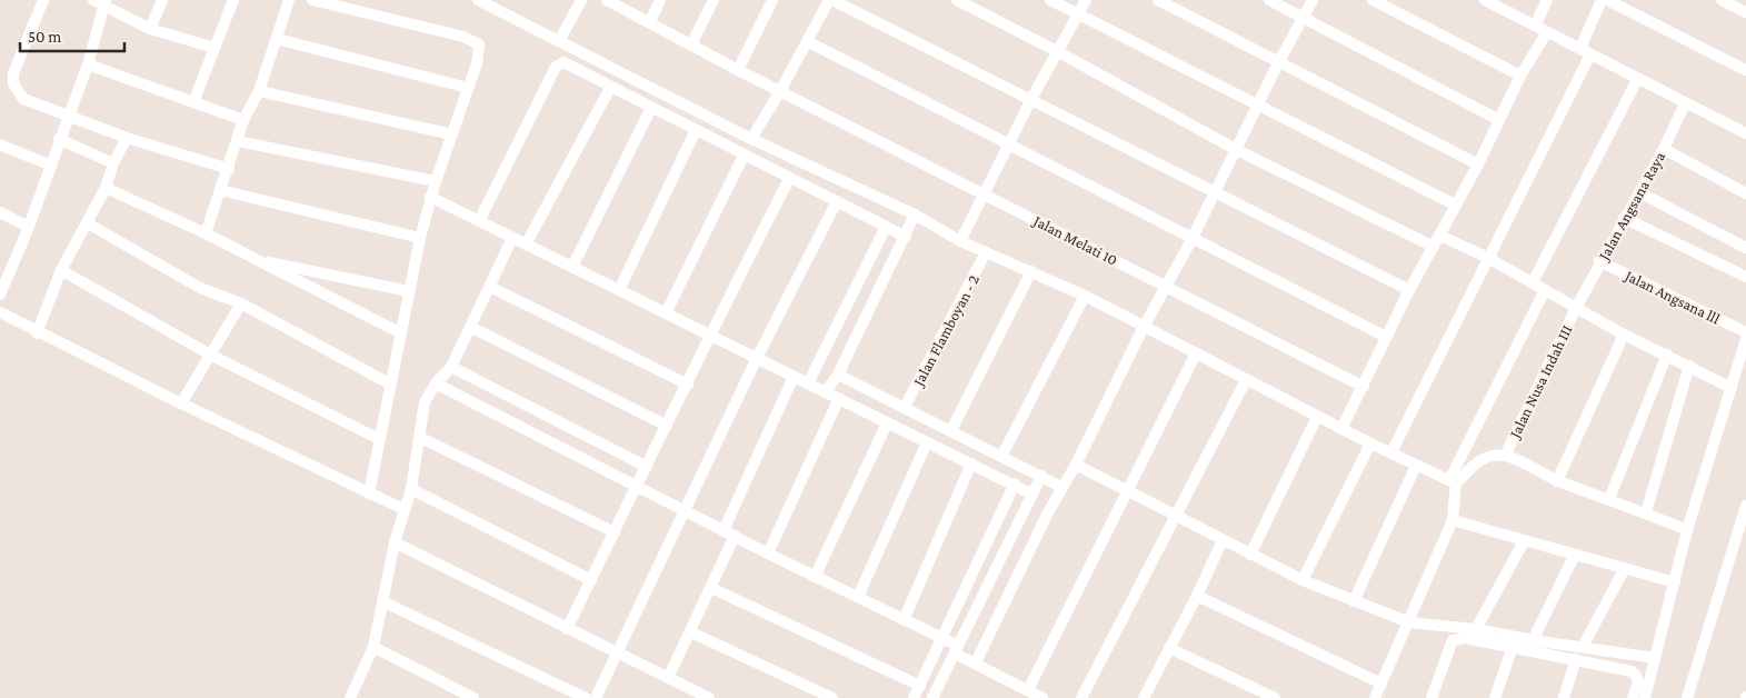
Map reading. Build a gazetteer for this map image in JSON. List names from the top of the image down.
{
  "streets": {
    "street": [
      "Jalan Angsana Raya",
      "Jalan Melati 10",
      "Jalan Angsana lll",
      "Jalan Flamboyan - 2",
      "Jalan Nusa Indah III"
    ]
  },
  "crossings": [
    ["Jalan Angsana Raya", "Jalan Angsana lll"],
    ["Jalan Angsana Raya", "Jalan Nusa Indah III"]
  ],
  "scale_bar": "50 m"
}
